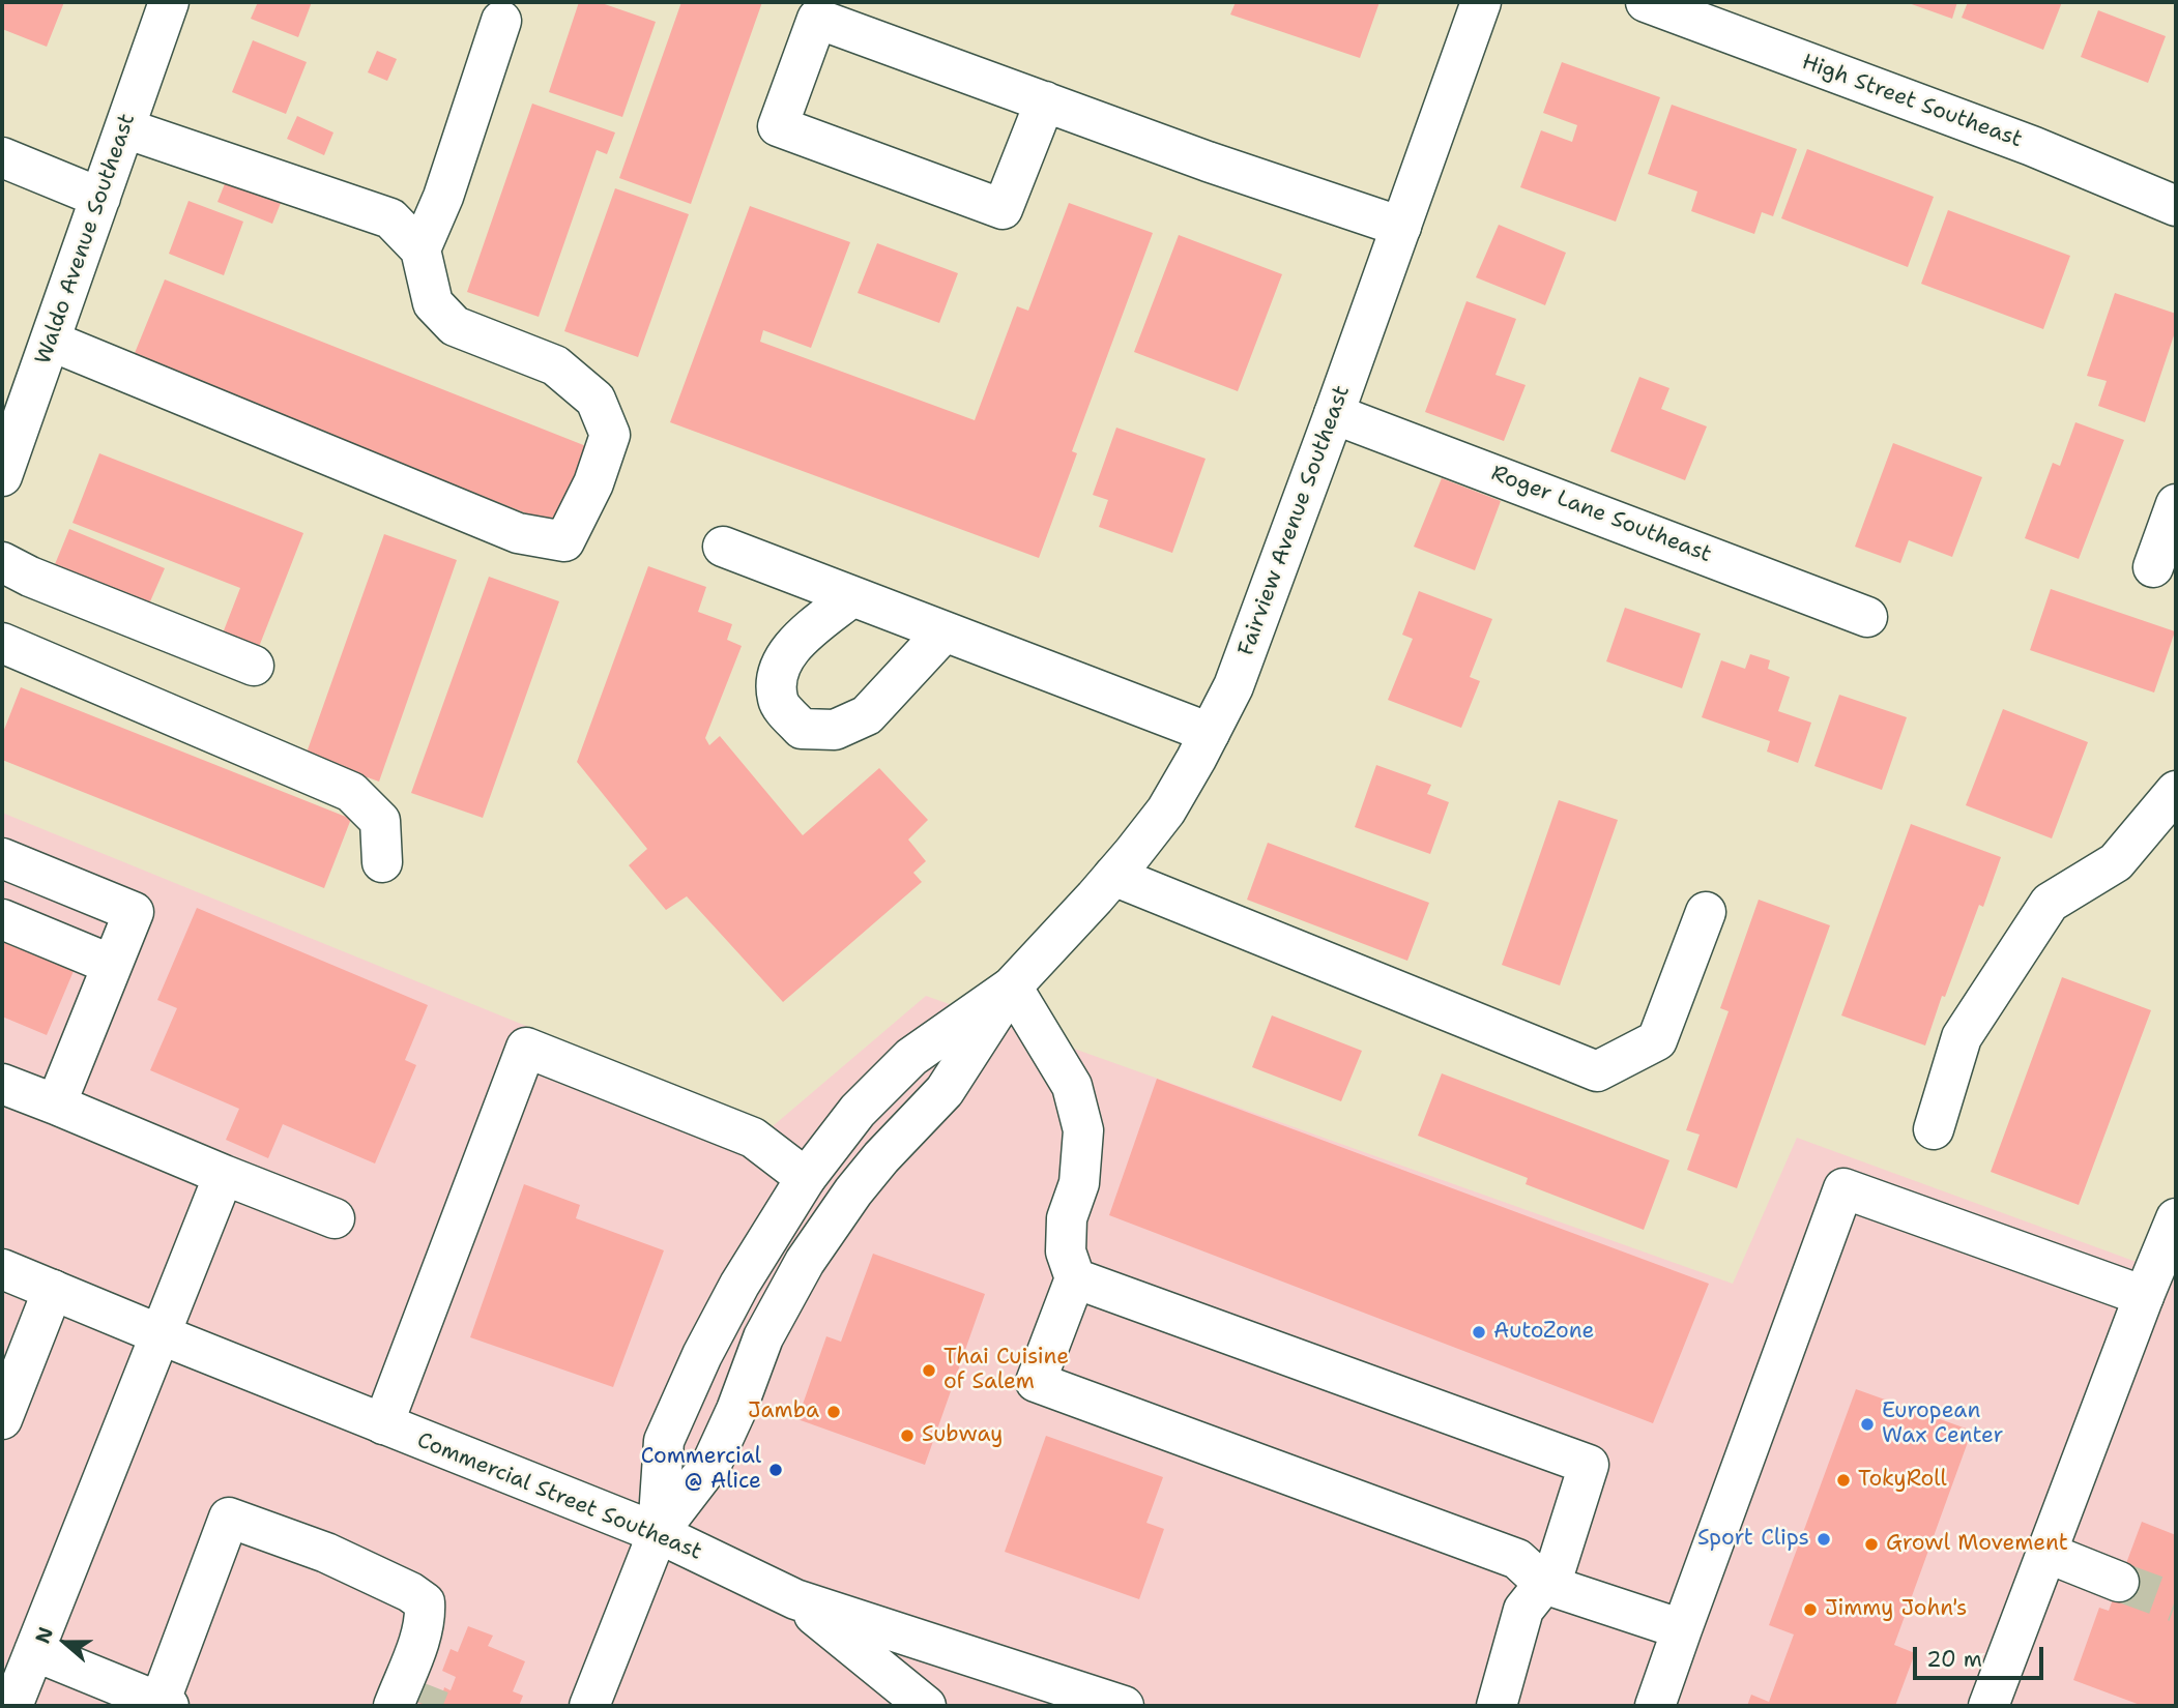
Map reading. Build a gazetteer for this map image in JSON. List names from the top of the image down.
{
  "streets": {
    "main road": [
      "High Street Southeast",
      "Waldo Avenue Southeast",
      "Roger Lane Southeast",
      "Fairview Avenue Southeast",
      "Commercial Street Southeast"
    ]
  },
  "crossings": [
    ["Roger Lane Southeast", "Fairview Avenue Southeast"],
    ["Fairview Avenue Southeast", "Commercial Street Southeast"]
  ],
  "places": [
    "AutoZone",
    "Thai Cuisine of Salem",
    "Jamba",
    "European Wax Center",
    "Subway",
    "Commercial @ Alice",
    "TokyRoll",
    "Sport Clips",
    "Growl Movement",
    "Jimmy John's"
  ],
  "scale_bar": "20 m",
  "north": "left"
}
